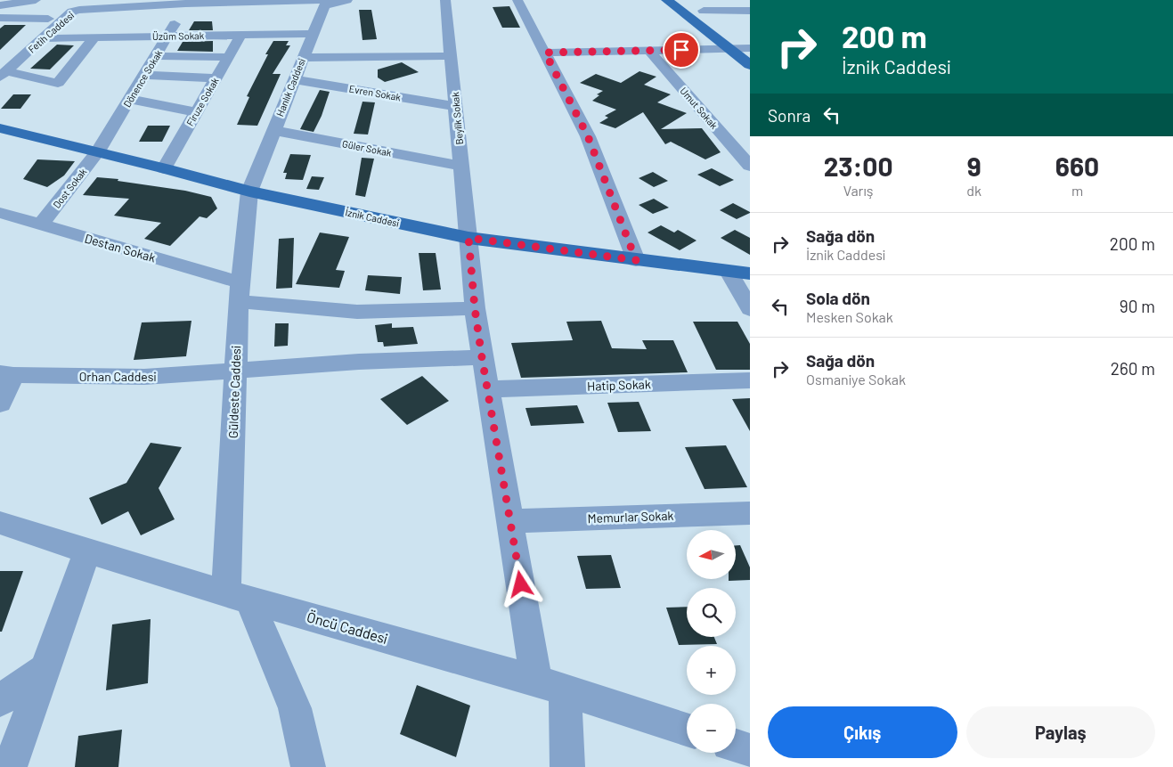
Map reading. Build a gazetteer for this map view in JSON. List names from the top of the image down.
{
  "streets": {
    "main road": ["İznik Caddesi"],
    "street": [
      "Fetih Caddesi",
      "Üzüm Sokak",
      "Dönence Sokak",
      "Hanlık Caddesi",
      "Evren Sokak",
      "Firuze Sokak",
      "Umut Sokak",
      "Beylik Sokak",
      "Güler Sokak",
      "Dost Sokak",
      "Destan Sokak",
      "Orhan Caddesi",
      "Hatip Sokak",
      "Güldeste Caddesi",
      "Memurlar Sokak",
      "Öncü Caddesi"
    ]
  },
  "crossings": [
    ["Fetih Caddesi", "Üzüm Sokak"],
    ["Fetih Caddesi", "Dönence Sokak"],
    ["Fetih Caddesi", "Hanlık Caddesi"],
    ["Üzüm Sokak", "Dönence Sokak"],
    ["Üzüm Sokak", "Hanlık Caddesi"],
    ["Üzüm Sokak", "Firuze Sokak"],
    ["Dönence Sokak", "Dost Sokak"],
    ["Dönence Sokak", "İznik Caddesi"],
    ["Hanlık Caddesi", "Evren Sokak"],
    ["Hanlık Caddesi", "Güler Sokak"],
    ["Hanlık Caddesi", "İznik Caddesi"],
    ["Hanlık Caddesi", "Güldeste Caddesi"],
    ["Evren Sokak", "Beylik Sokak"],
    ["Firuze Sokak", "İznik Caddesi"],
    ["Beylik Sokak", "Güler Sokak"],
    ["Beylik Sokak", "İznik Caddesi"],
    ["Beylik Sokak", "Destan Sokak"],
    ["Beylik Sokak", "Hatip Sokak"],
    ["Beylik Sokak", "Memurlar Sokak"],
    ["Beylik Sokak", "Öncü Caddesi"],
    ["Dost Sokak", "İznik Caddesi"],
    ["Dost Sokak", "Destan Sokak"],
    ["İznik Caddesi", "Güldeste Caddesi"],
    ["Destan Sokak", "Güldeste Caddesi"],
    ["Orhan Caddesi", "Güldeste Caddesi"],
    ["Güldeste Caddesi", "Öncü Caddesi"]
  ],
  "north": "left",
  "page": {
    "turn": ["200 m", "İznik Caddesi"],
    "then": "Sonra",
    "eta": [
      "23:00",
      "Varış",
      "9",
      "dk",
      "660",
      "m"
    ],
    "list": [
      {
        "name": "Sağa dön",
        "note": "İznik Caddesi",
        "value": "200 m"
      },
      {
        "name": "Sola dön",
        "note": "Mesken Sokak",
        "value": "90 m"
      },
      {
        "name": "Sağa dön",
        "note": "Osmaniye Sokak",
        "value": "260 m"
      }
    ],
    "map_buttons": ["+", "−"],
    "buttons": ["Çıkış", "Paylaş"]
  }
}
